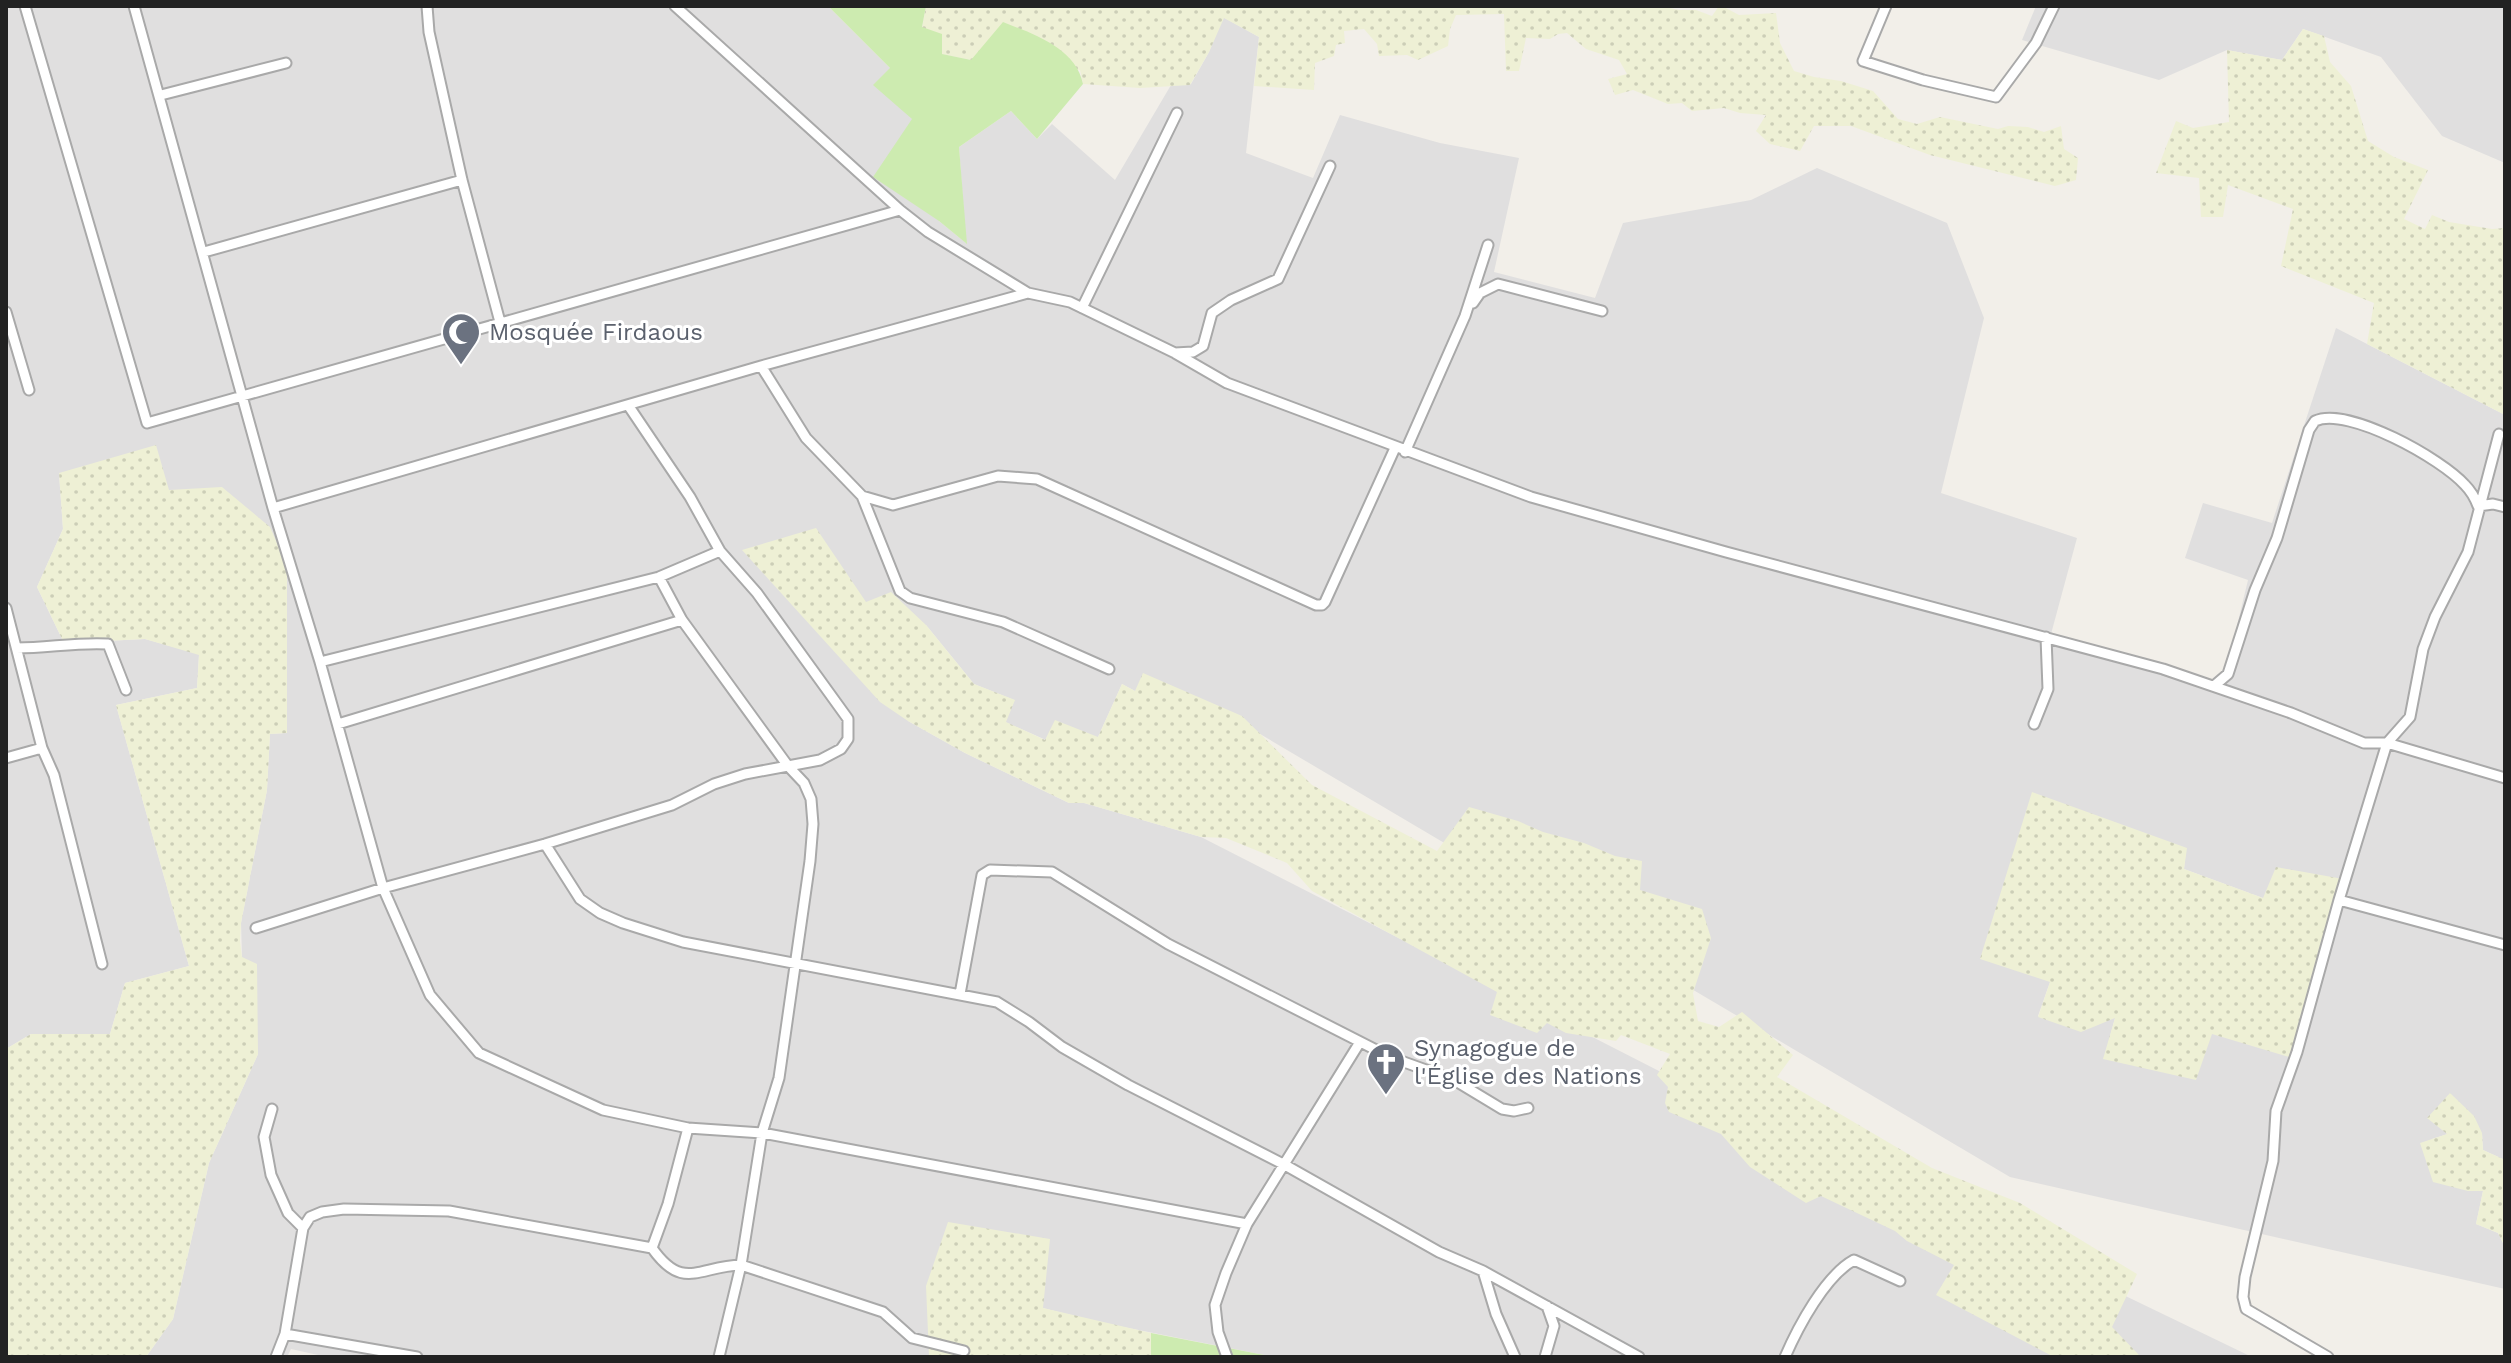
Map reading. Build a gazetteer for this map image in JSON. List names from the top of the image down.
{
  "places": {
    "mosque": ["Mosquée Firdaous"],
    "church": ["Synagogue de l'Église des Nations"]
  }
}
